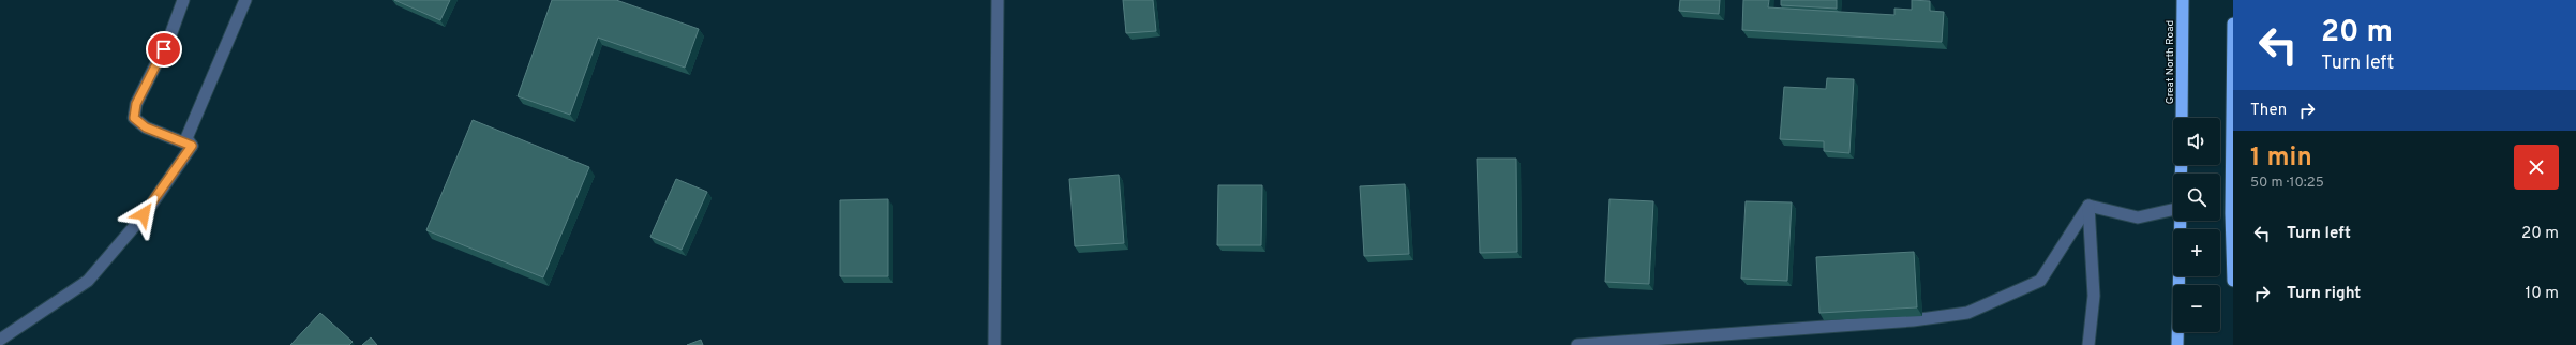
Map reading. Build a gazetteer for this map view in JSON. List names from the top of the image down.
{
  "streets": {
    "highway": ["Great North Road"]
  },
  "page": {
    "turn": ["20 m", "Turn left"],
    "then": "Then",
    "map_buttons": ["+", "−"],
    "heading": ["1 min", "50 m · 10:25"],
    "list": [
      {
        "name": "Turn left",
        "value": "20 m"
      },
      {
        "name": "Turn right",
        "value": "10 m"
      }
    ]
  }
}
